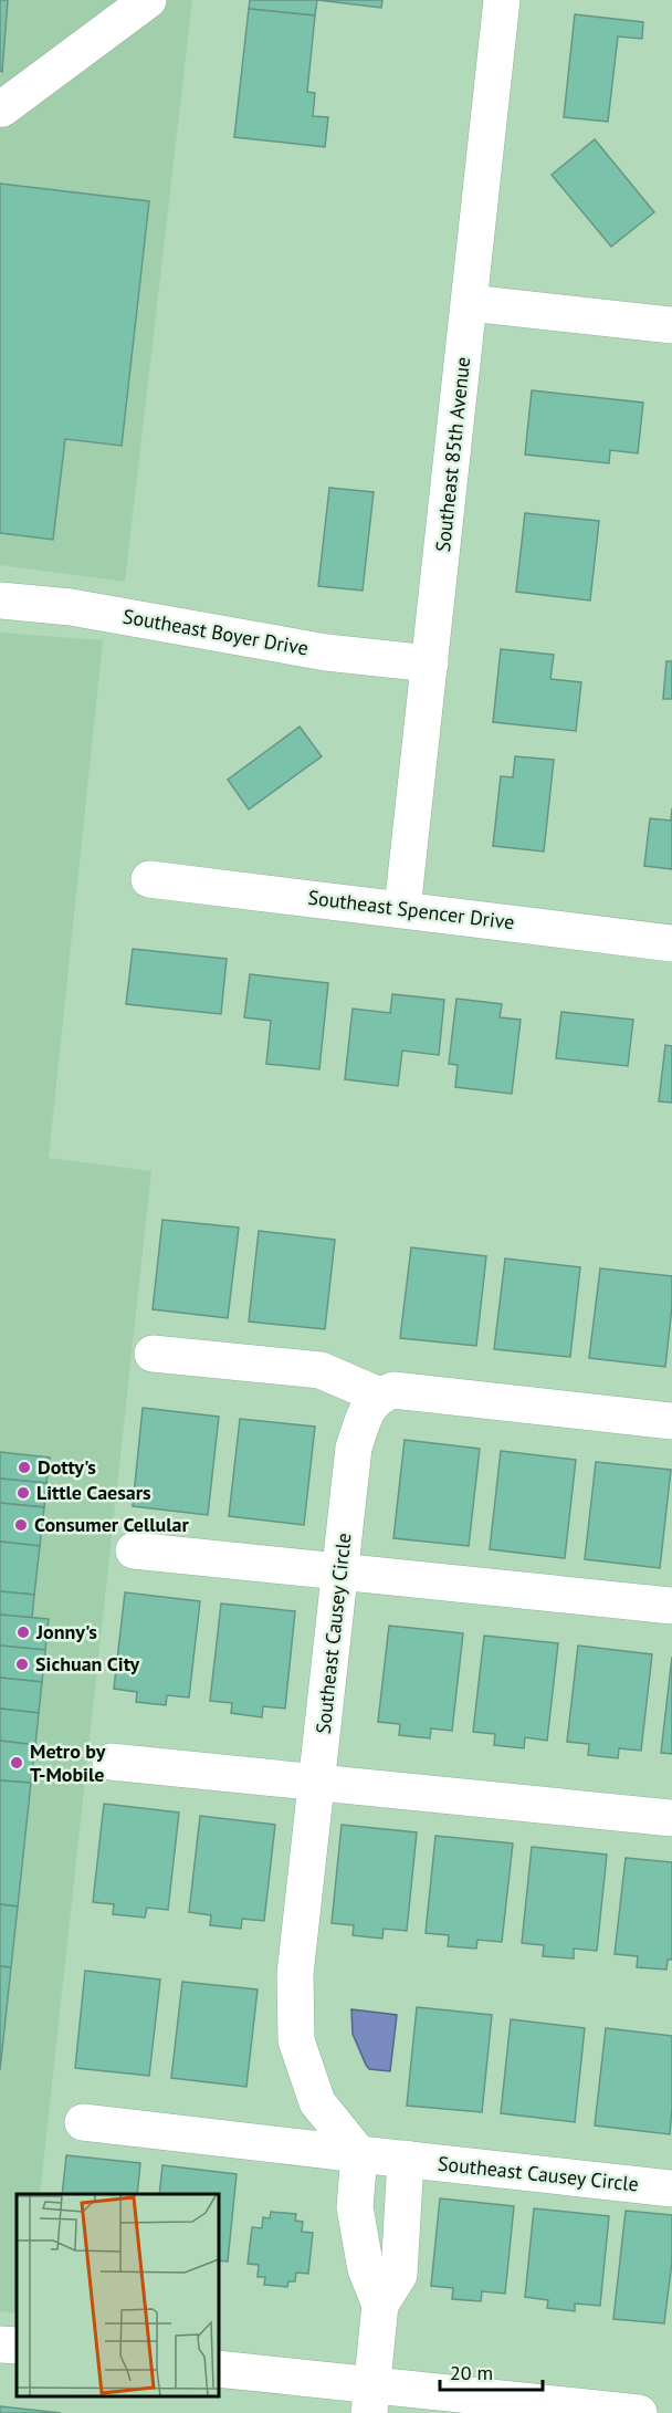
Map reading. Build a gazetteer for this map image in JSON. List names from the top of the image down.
{
  "streets": {
    "street": [
      "Southeast 85th Avenue",
      "Southeast Boyer Drive",
      "Southeast Spencer Drive",
      "Southeast Causey Circle"
    ]
  },
  "crossings": [
    ["Southeast 85th Avenue", "Southeast Boyer Drive"],
    ["Southeast 85th Avenue", "Southeast Spencer Drive"]
  ],
  "places": [
    "Dotty's",
    "Little Caesars",
    "Consumer Cellular",
    "Jonny's",
    "Sichuan City",
    "Metro by T-Mobile"
  ],
  "scale_bar": "20 m"
}
